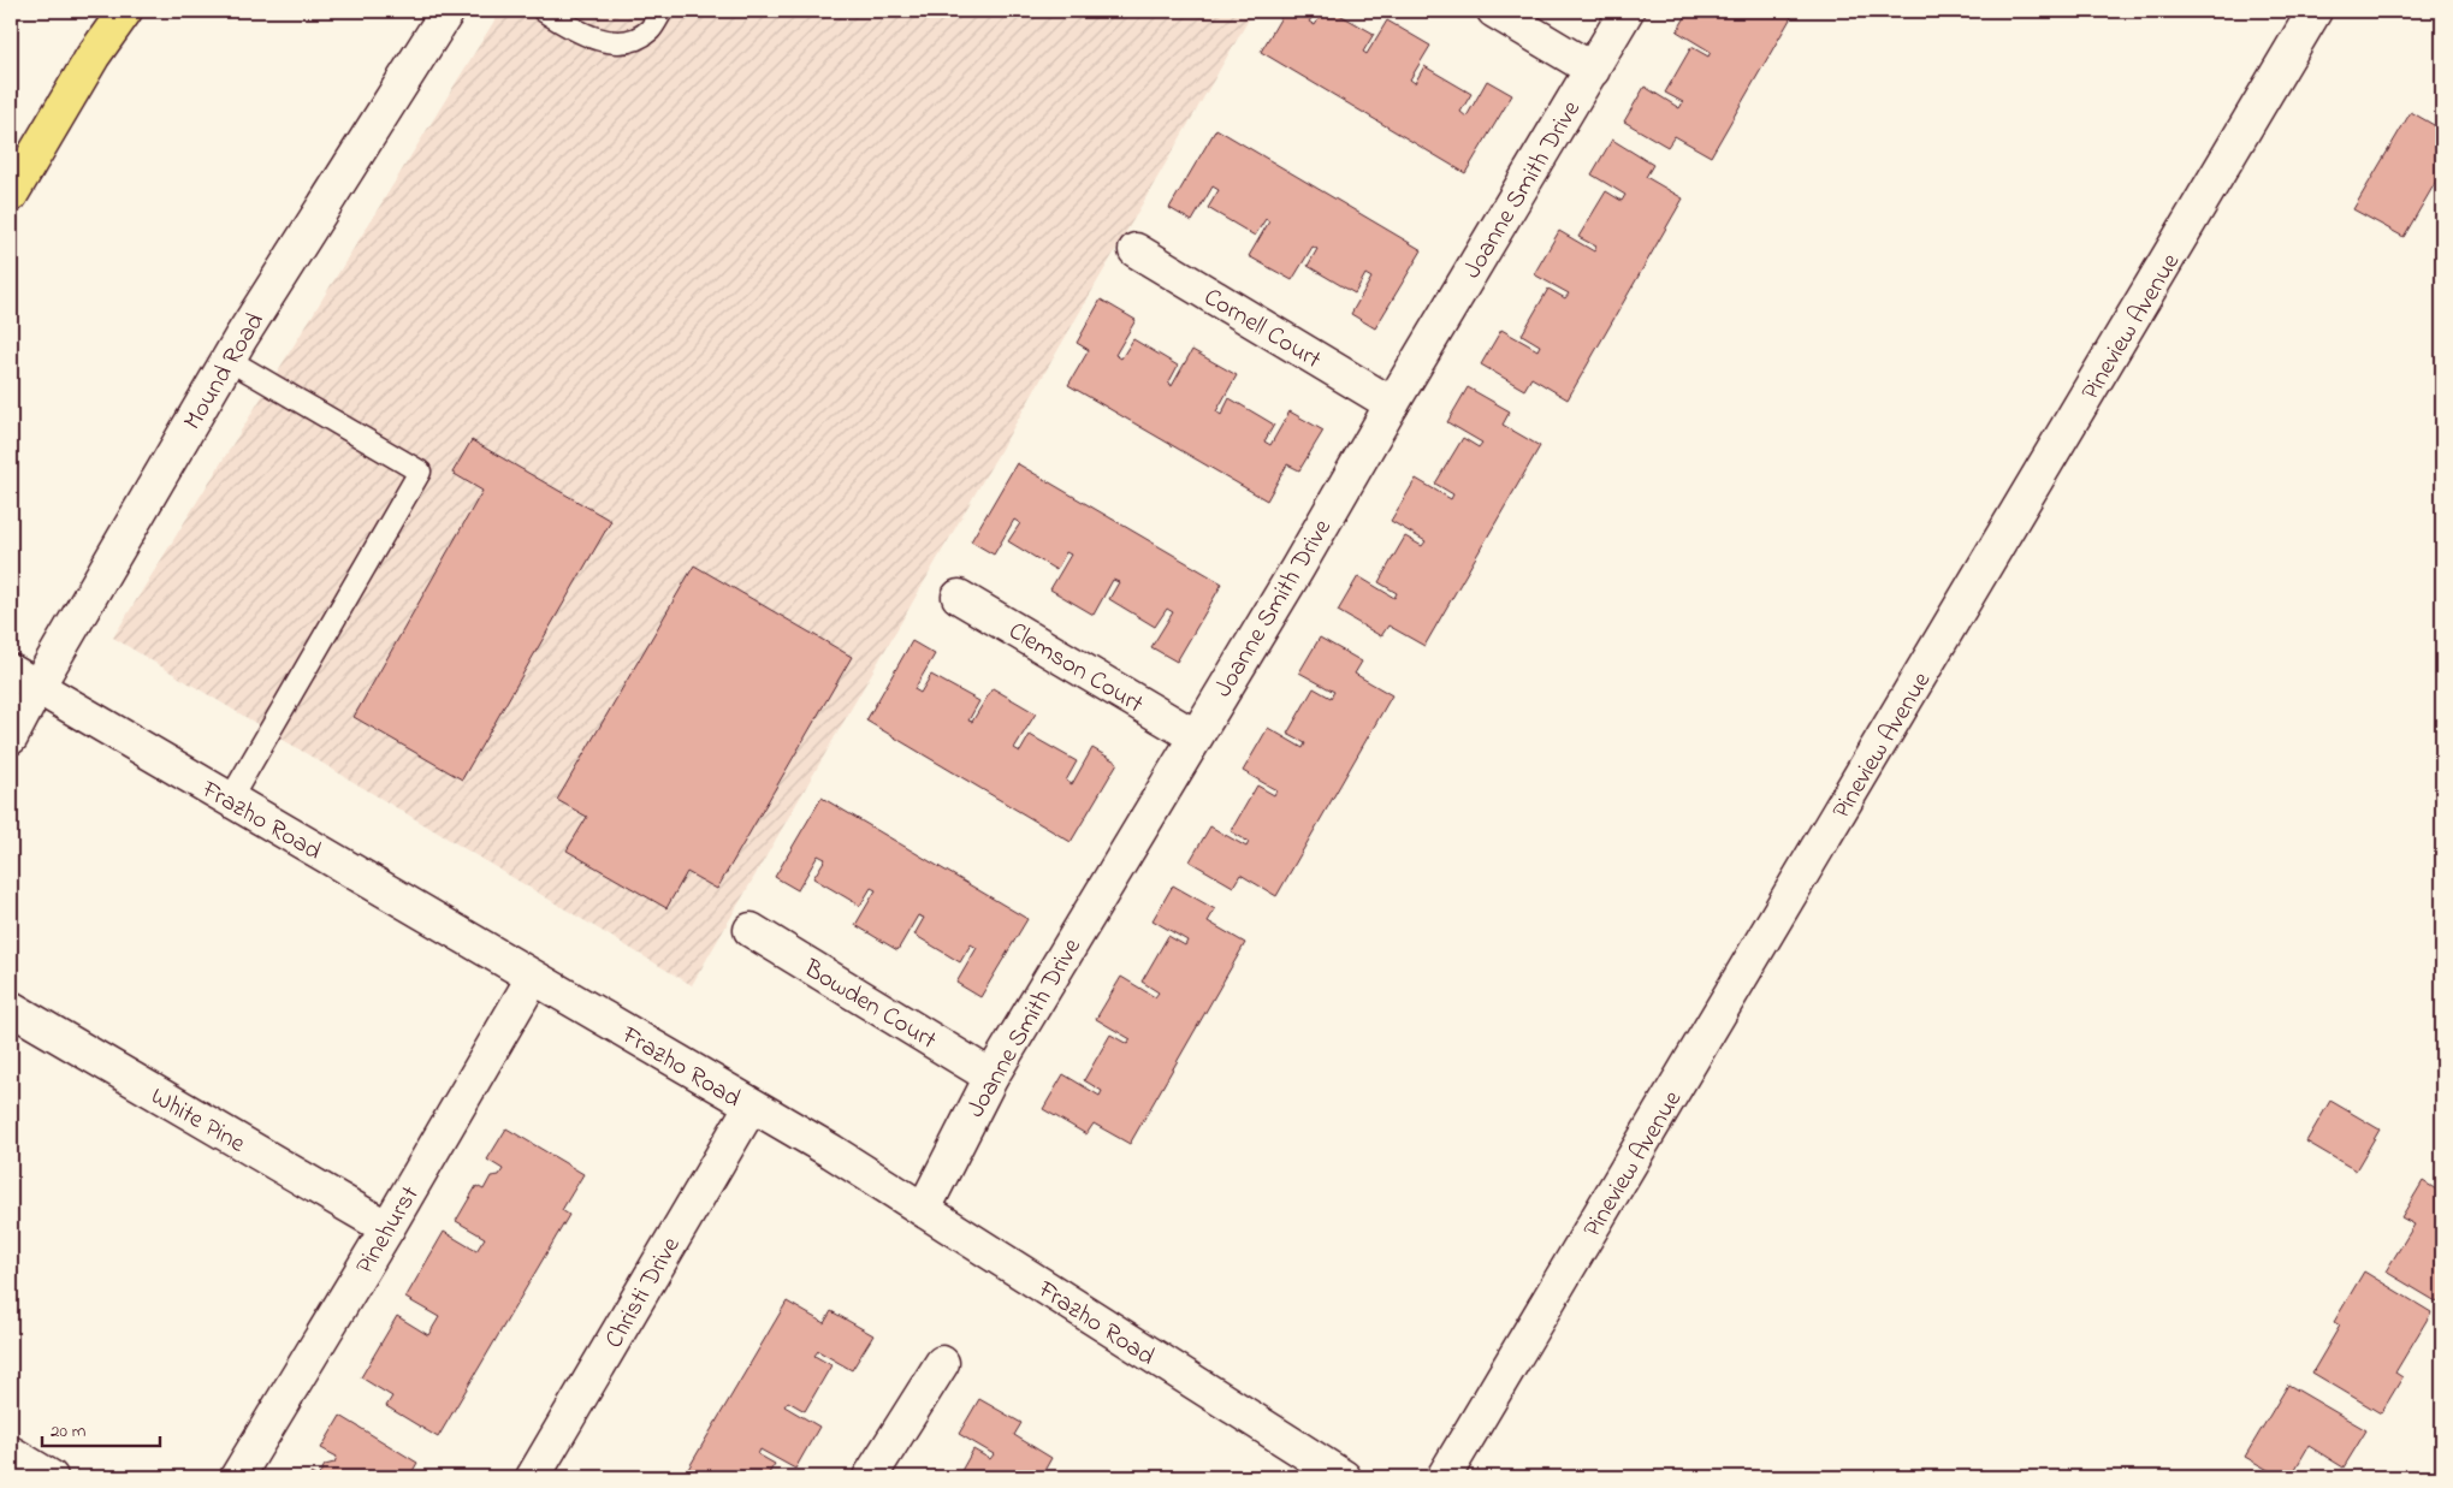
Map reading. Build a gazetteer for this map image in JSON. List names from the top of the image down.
{
  "streets": {
    "street": [
      "Joanne Smith Drive",
      "Pineview Avenue",
      "Cornell Court",
      "Mound Road",
      "Clemson Court",
      "Frazho Road",
      "Bowden Court",
      "White Pine",
      "Pinehurst",
      "Christi Drive"
    ]
  },
  "crossings": [
    ["Joanne Smith Drive", "Cornell Court"],
    ["Joanne Smith Drive", "Clemson Court"],
    ["Joanne Smith Drive", "Frazho Road"],
    ["Joanne Smith Drive", "Bowden Court"],
    ["Mound Road", "Frazho Road"],
    ["Frazho Road", "Pinehurst"],
    ["Frazho Road", "Christi Drive"],
    ["White Pine", "Pinehurst"]
  ],
  "scale_bar": "20 m"
}
